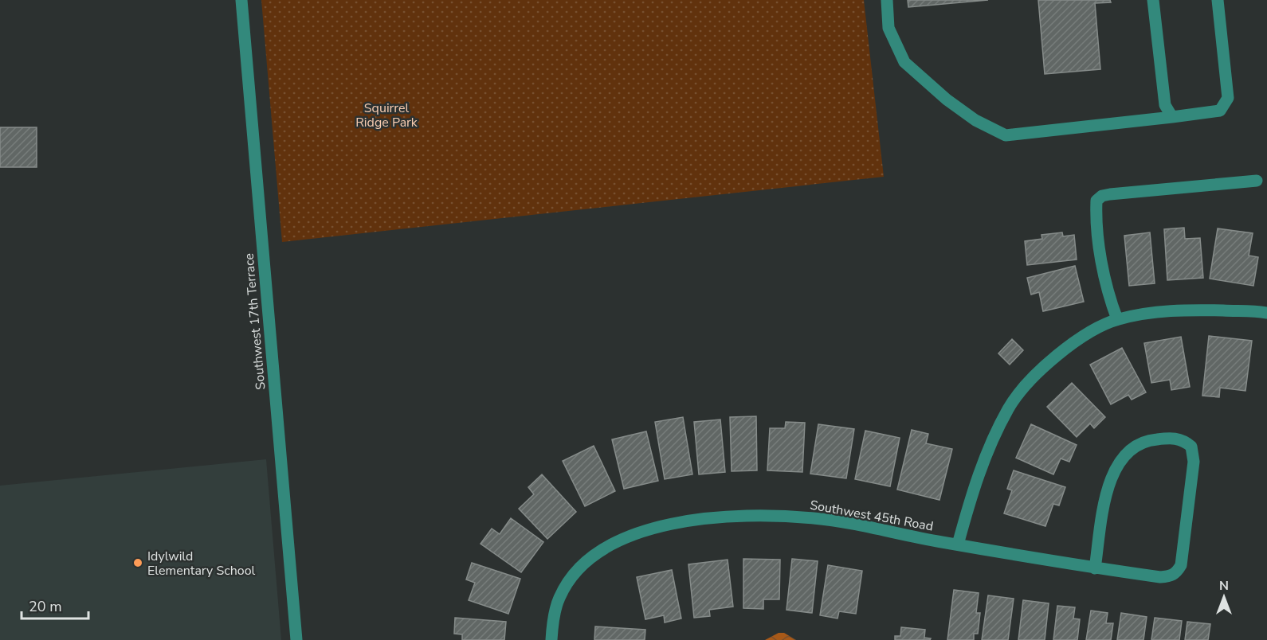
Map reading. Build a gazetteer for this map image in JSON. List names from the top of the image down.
{
  "streets": {
    "street": ["Southwest 17th Terrace", "Southwest 45th Road"]
  },
  "parks": ["Squirrel Ridge Park"],
  "places": ["Idylwild Elementary School"],
  "scale_bar": "20 m",
  "north": "top"
}
